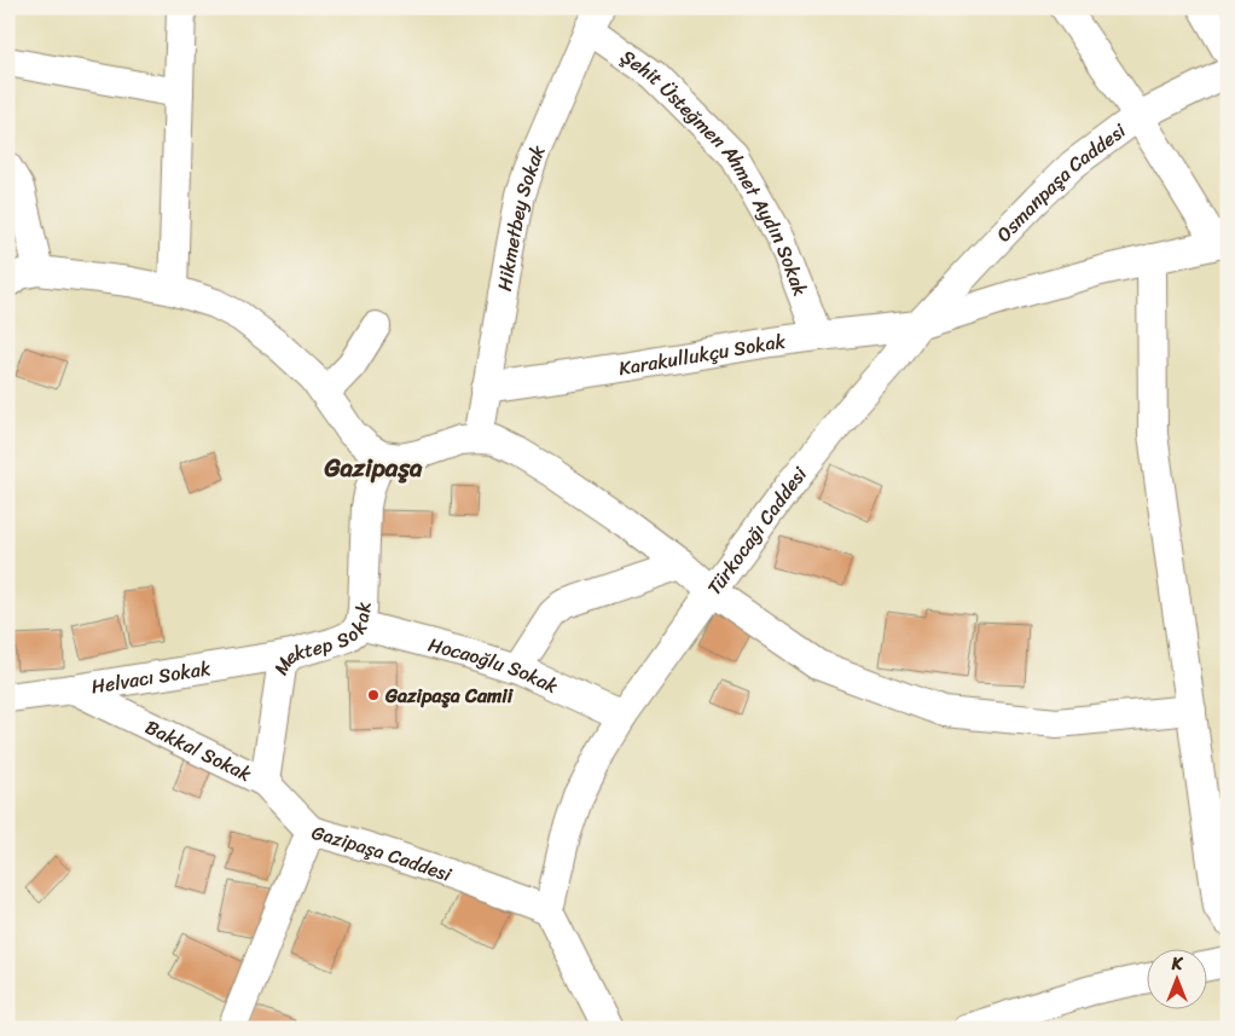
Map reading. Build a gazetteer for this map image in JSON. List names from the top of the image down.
{
  "streets": {
    "street": [
      "Şehit Üsteğmen Ahmet Aydın Sokak",
      "Osmanpaşa Caddesi",
      "Hikmetbey Sokak",
      "Karakullukçu Sokak",
      "Türkocağı Caddesi",
      "Mektep Sokak",
      "Hocaoğlu Sokak",
      "Helvacı Sokak",
      "Bakkal Sokak",
      "Gazipaşa Caddesi"
    ]
  },
  "crossings": [
    ["Şehit Üsteğmen Ahmet Aydın Sokak", "Hikmetbey Sokak"],
    ["Şehit Üsteğmen Ahmet Aydın Sokak", "Karakullukçu Sokak"],
    ["Osmanpaşa Caddesi", "Karakullukçu Sokak"],
    ["Osmanpaşa Caddesi", "Türkocağı Caddesi"],
    ["Hikmetbey Sokak", "Karakullukçu Sokak"],
    ["Karakullukçu Sokak", "Türkocağı Caddesi"],
    ["Türkocağı Caddesi", "Hocaoğlu Sokak"],
    ["Türkocağı Caddesi", "Gazipaşa Caddesi"],
    ["Mektep Sokak", "Hocaoğlu Sokak"],
    ["Mektep Sokak", "Helvacı Sokak"],
    ["Mektep Sokak", "Bakkal Sokak"],
    ["Helvacı Sokak", "Bakkal Sokak"],
    ["Bakkal Sokak", "Gazipaşa Caddesi"]
  ],
  "districts": ["Gazipaşa"],
  "places": ["Gazipaşa Camii"],
  "north": "top"
}
